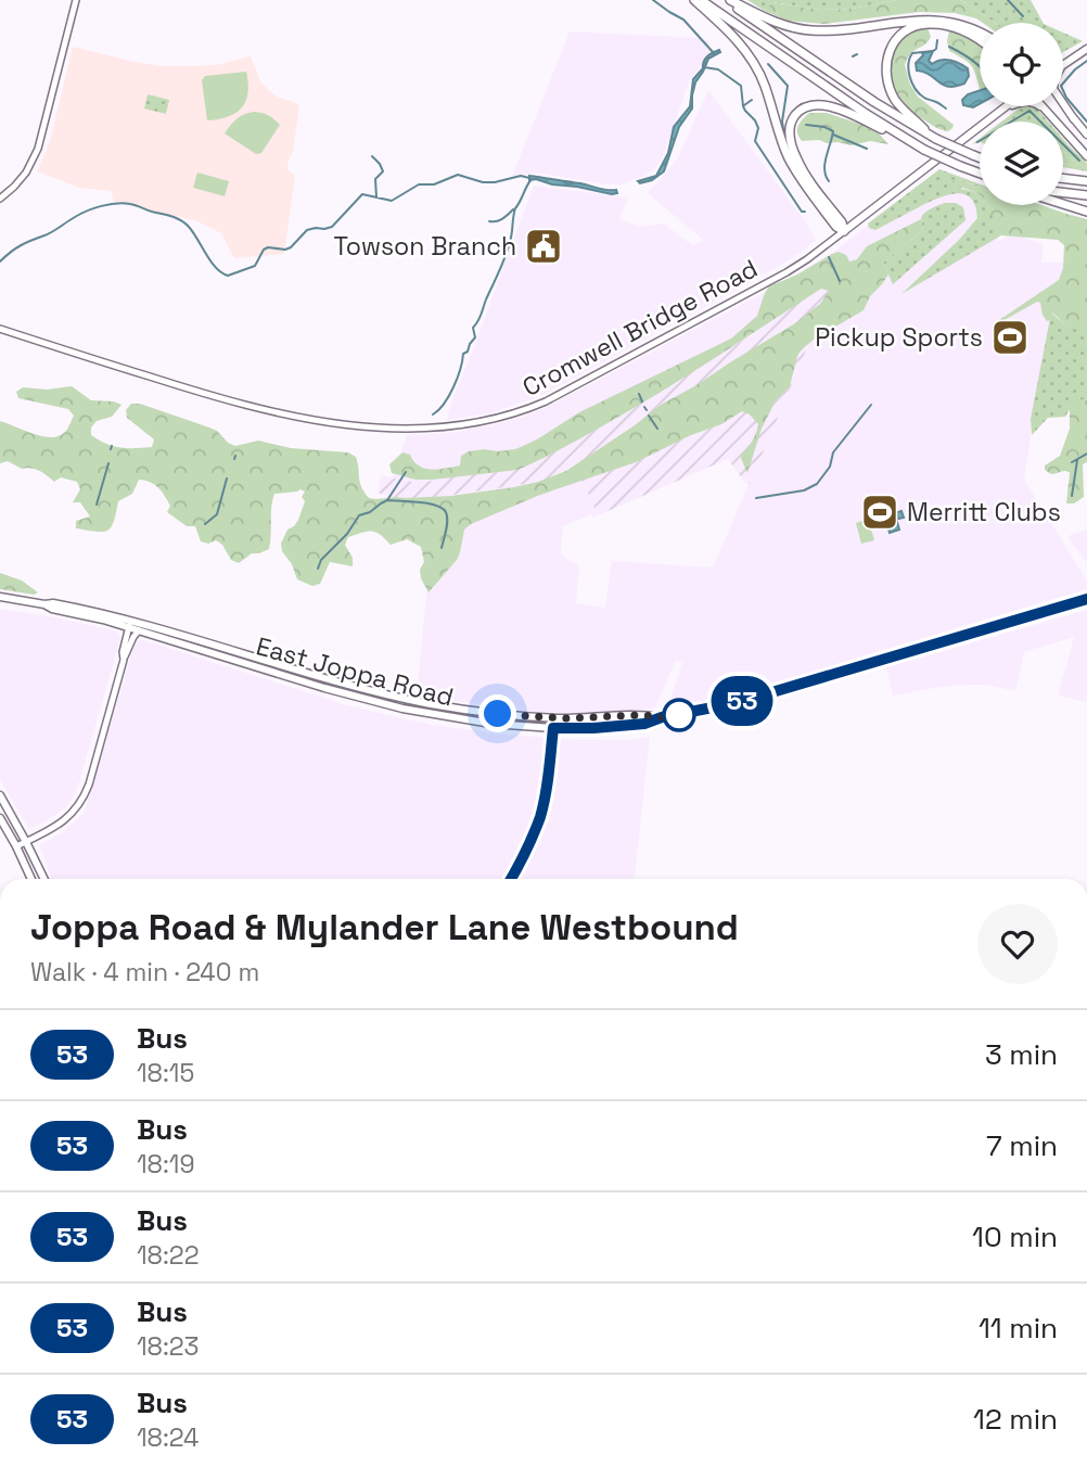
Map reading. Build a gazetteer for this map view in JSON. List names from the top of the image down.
{
  "streets": {
    "main road": ["Cromwell Bridge Road", "East Joppa Road"]
  },
  "places": {
    "public building": ["Towson Branch"],
    "sports": ["Pickup Sports", "Merritt Clubs"]
  },
  "lines": ["bus line 53"],
  "page": {
    "on_map": "53",
    "heading": ["Joppa Road & Mylander Lane Westbound", "Walk · 4 min · 240 m"],
    "list": [
      {
        "mark": "53",
        "name": "Bus",
        "note": "18:15",
        "value": "3 min"
      },
      {
        "mark": "53",
        "name": "Bus",
        "note": "18:19",
        "value": "7 min"
      },
      {
        "mark": "53",
        "name": "Bus",
        "note": "18:22",
        "value": "10 min"
      },
      {
        "mark": "53",
        "name": "Bus",
        "note": "18:23",
        "value": "11 min"
      },
      {
        "mark": "53",
        "name": "Bus",
        "note": "18:24",
        "value": "12 min"
      }
    ]
  }
}
